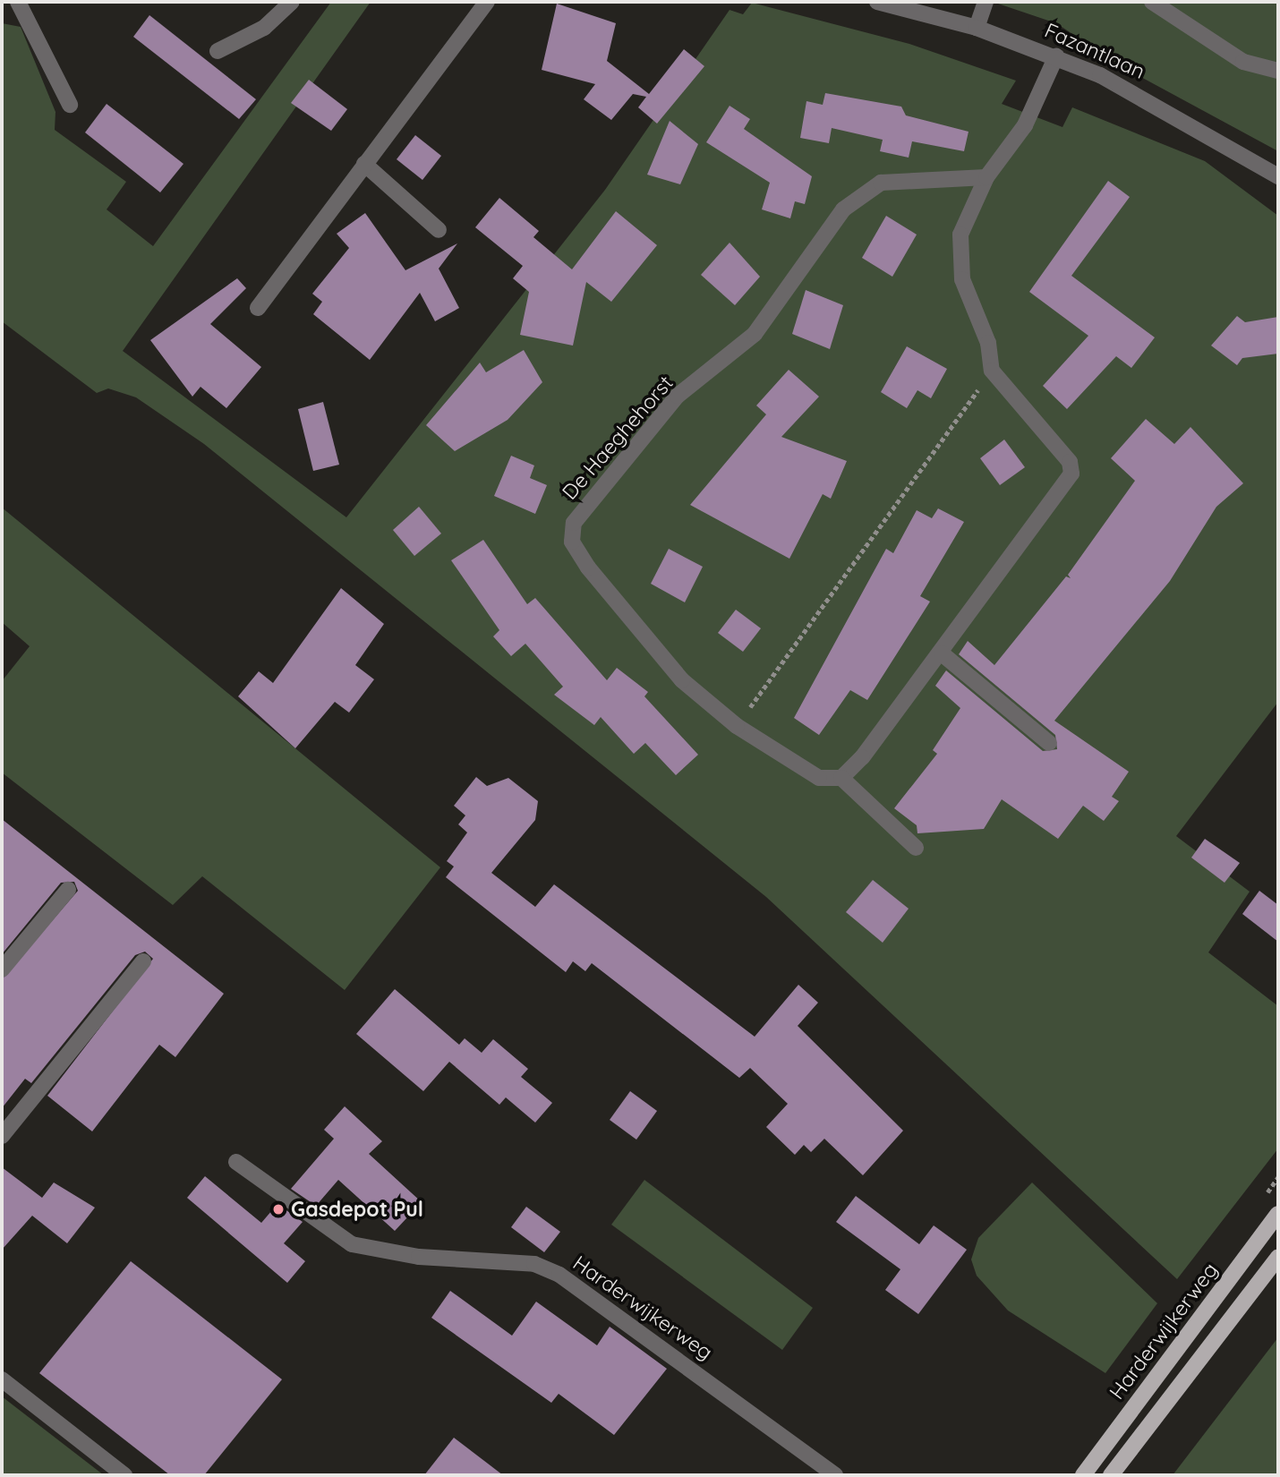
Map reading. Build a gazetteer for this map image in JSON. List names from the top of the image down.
{
  "streets": {
    "main road": ["Harderwijkerweg"],
    "street": ["Fazantlaan", "De Haeghehorst"]
  },
  "places": ["Gasdepot Pul"]
}
